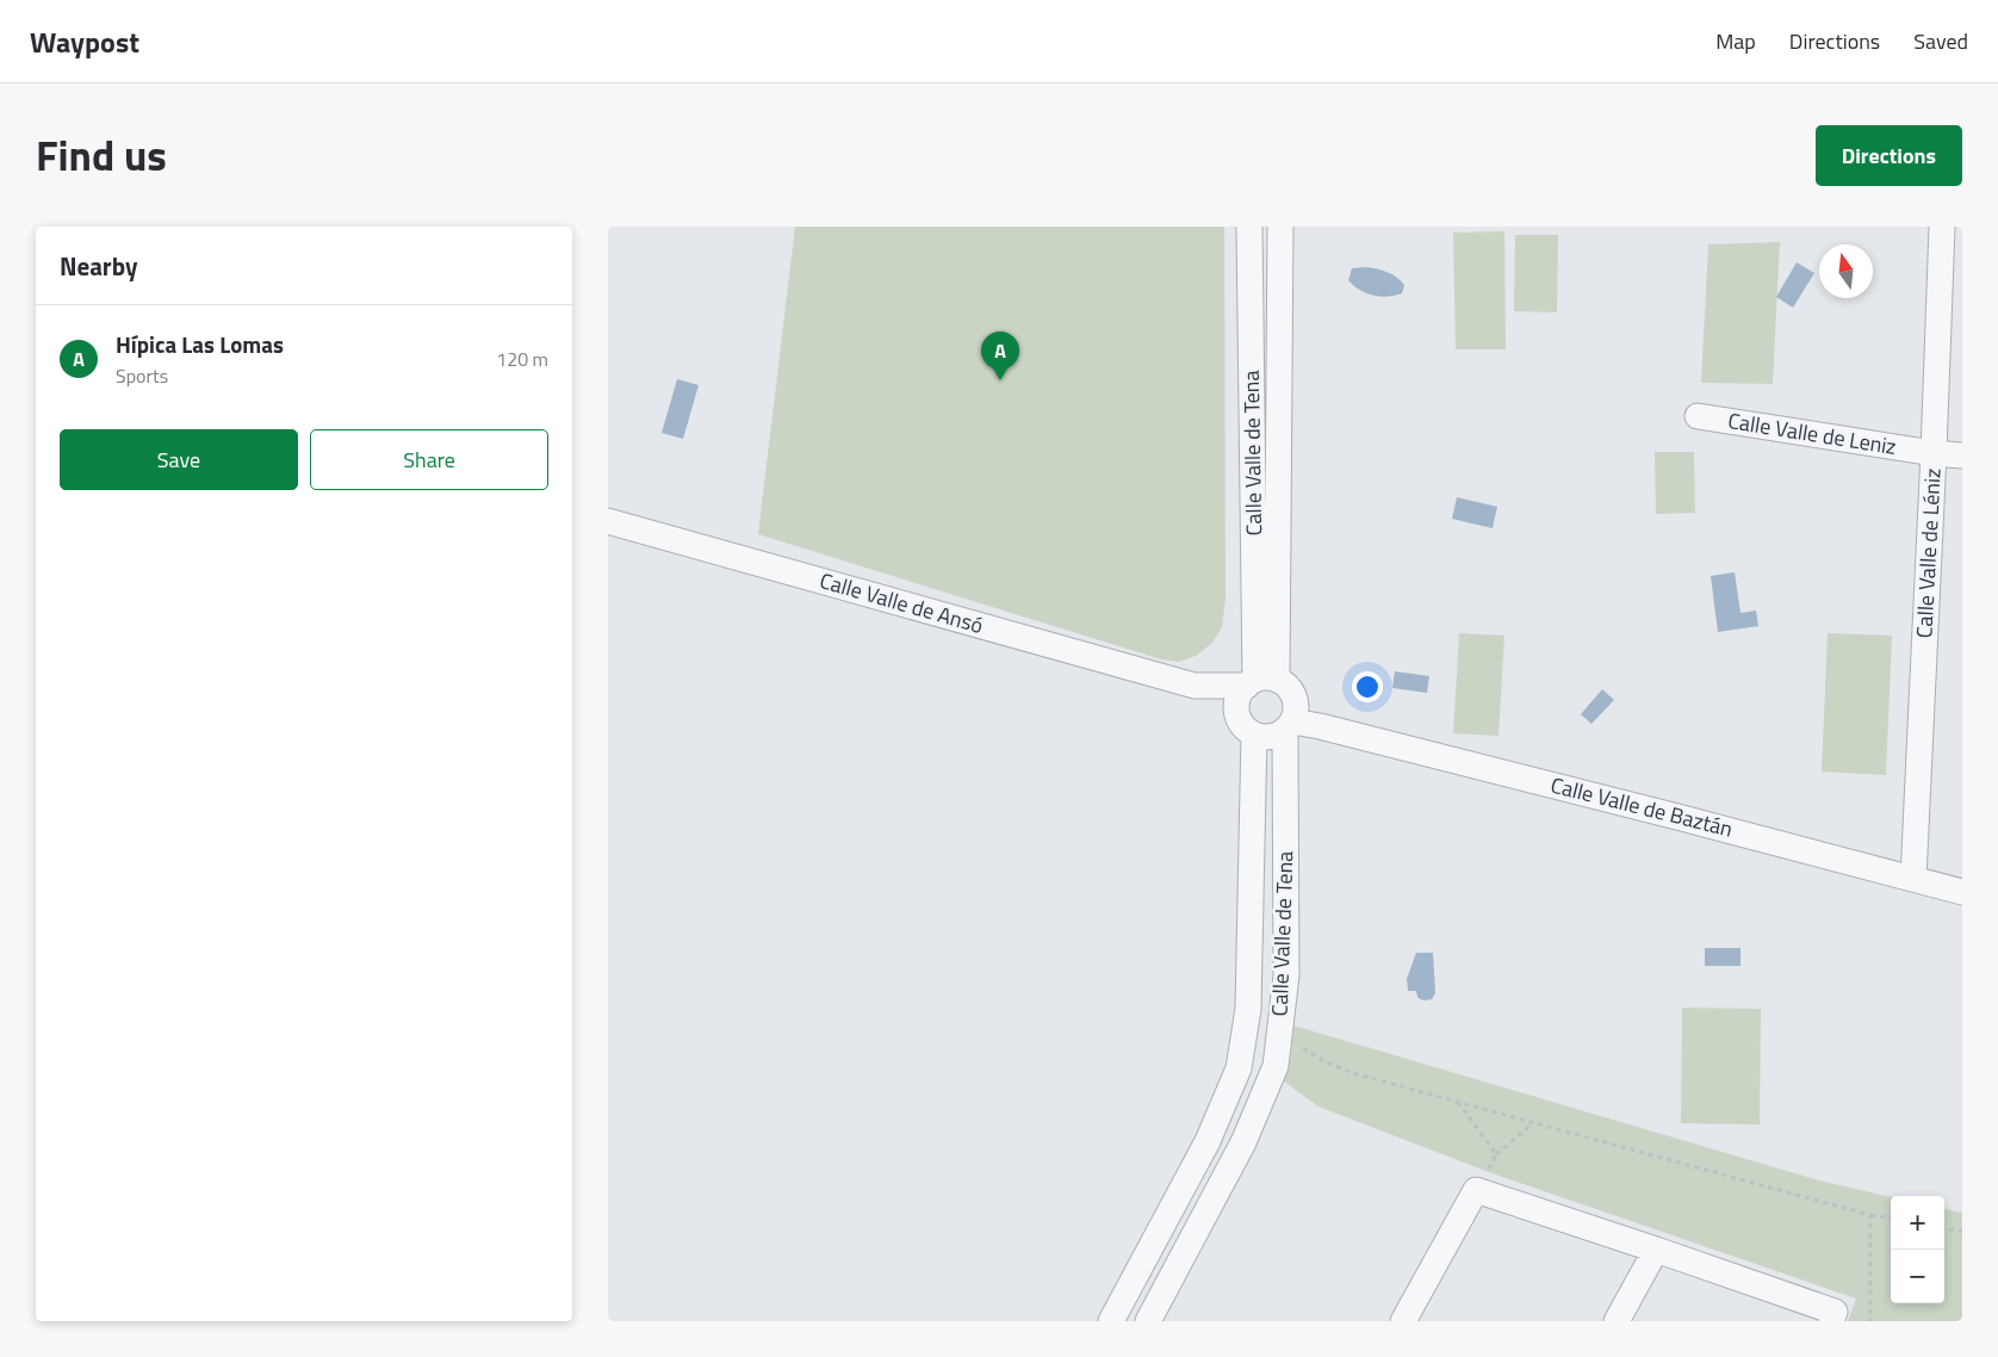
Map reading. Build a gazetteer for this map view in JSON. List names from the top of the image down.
{
  "streets": {
    "street": [
      "Calle Valle de Leniz",
      "Calle Valle de Tena",
      "Calle Valle de Léniz",
      "Calle Valle de Ansó",
      "Calle Valle de Baztán"
    ]
  },
  "crossings": [
    ["Calle Valle de Leniz", "Calle Valle de Léniz"],
    ["Calle Valle de Tena", "Calle Valle de Ansó"],
    ["Calle Valle de Tena", "Calle Valle de Baztán"],
    ["Calle Valle de Léniz", "Calle Valle de Baztán"],
    ["Calle Valle de Ansó", "Calle Valle de Baztán"]
  ],
  "north": "top",
  "page": {
    "header": "Waypost",
    "nav": ["Map", "Directions", "Saved"],
    "title": "Find us",
    "buttons": [
      "Directions",
      ["Save", "Share"]
    ],
    "heading": "Nearby",
    "list": [
      {
        "mark": "A",
        "name": "Hípica Las Lomas",
        "note": "Sports",
        "value": "120 m"
      }
    ],
    "pins": "A",
    "map_buttons": ["+", "−"]
  }
}
